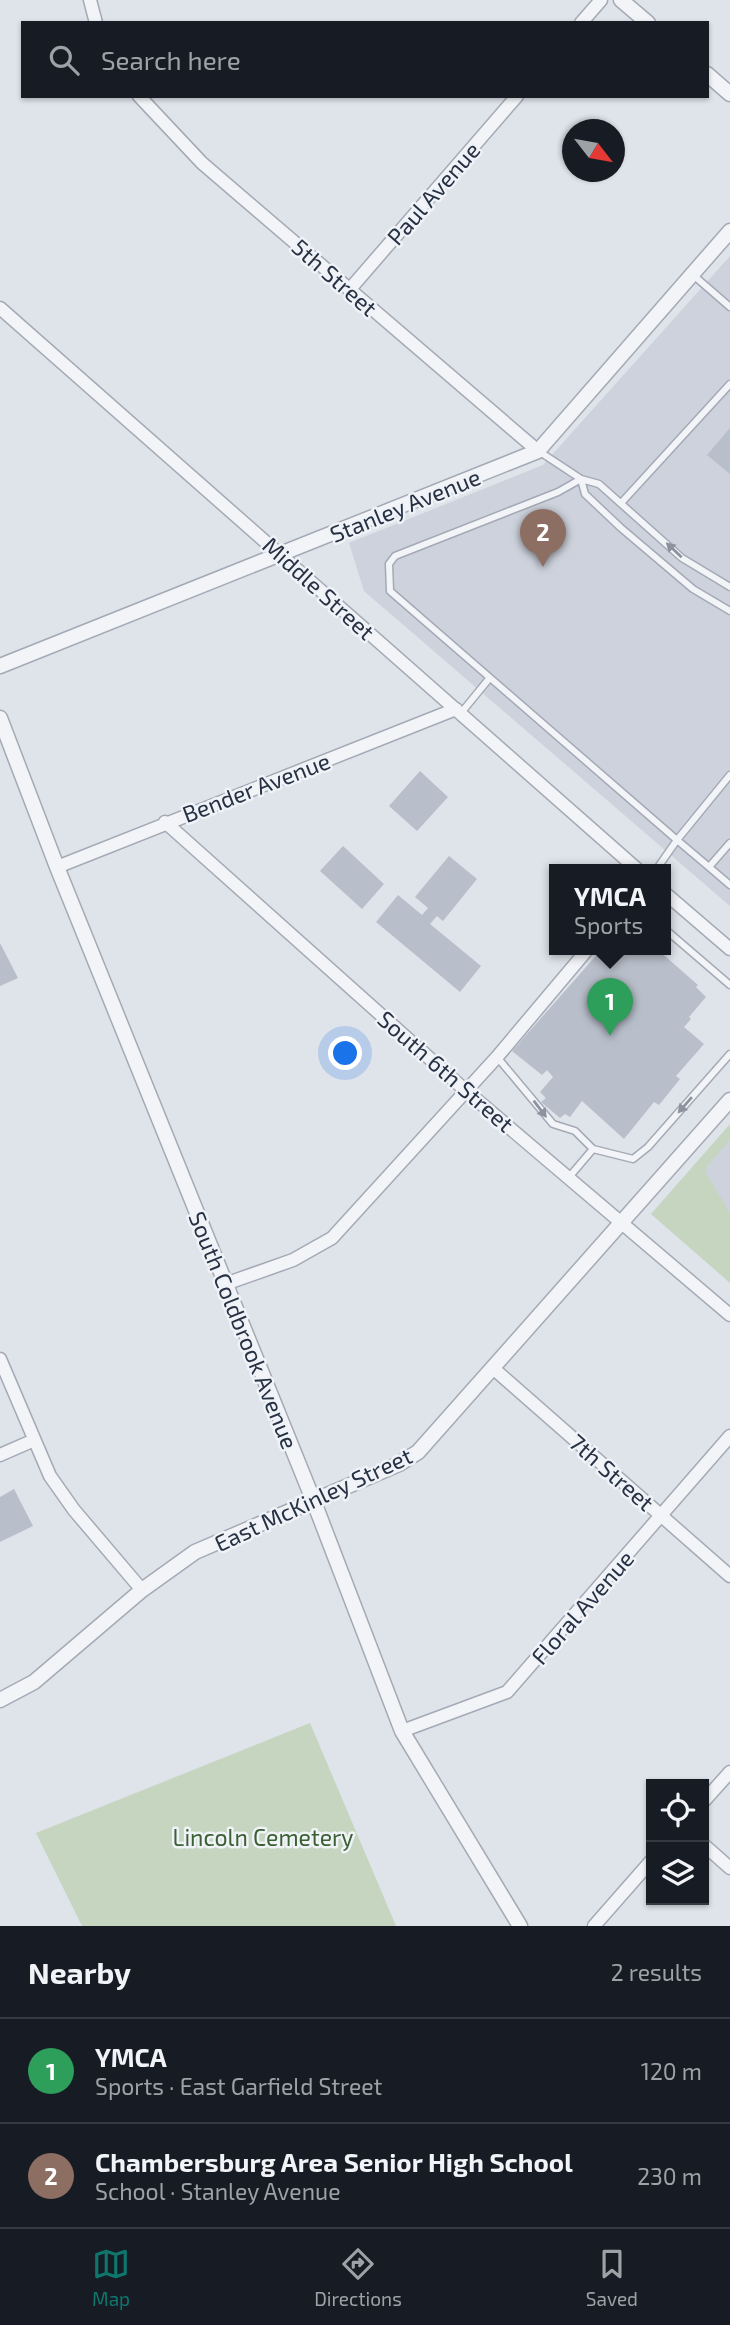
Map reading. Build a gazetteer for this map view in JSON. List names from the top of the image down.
{
  "streets": {
    "street": [
      "Paul Avenue",
      "5th Street",
      "Stanley Avenue",
      "Middle Street",
      "Bender Avenue",
      "South 6th Street",
      "South Coldbrook Avenue",
      "7th Street",
      "East McKinley Street",
      "Floral Avenue"
    ]
  },
  "crossings": [
    ["Paul Avenue", "5th Street"],
    ["5th Street", "Stanley Avenue"],
    ["Stanley Avenue", "Middle Street"],
    ["Middle Street", "Bender Avenue"],
    ["Bender Avenue", "South 6th Street"],
    ["Bender Avenue", "South Coldbrook Avenue"],
    ["South 6th Street", "East McKinley Street"],
    ["South Coldbrook Avenue", "East McKinley Street"],
    ["South Coldbrook Avenue", "Floral Avenue"],
    ["7th Street", "East McKinley Street"],
    ["7th Street", "Floral Avenue"]
  ],
  "parks": ["Lincoln Cemetery"],
  "north": "bottom right",
  "page": {
    "search": "Search here",
    "pins": ["2", "1"],
    "popup": ["YMCA", "Sports"],
    "heading": ["Nearby", "2 results"],
    "list": [
      {
        "mark": "1",
        "name": "YMCA",
        "note": "Sports · East Garfield Street",
        "value": "120 m"
      },
      {
        "mark": "2",
        "name": "Chambersburg Area Senior High School",
        "note": "School · Stanley Avenue",
        "value": "230 m"
      }
    ],
    "nav": ["Map", "Directions", "Saved"]
  }
}
